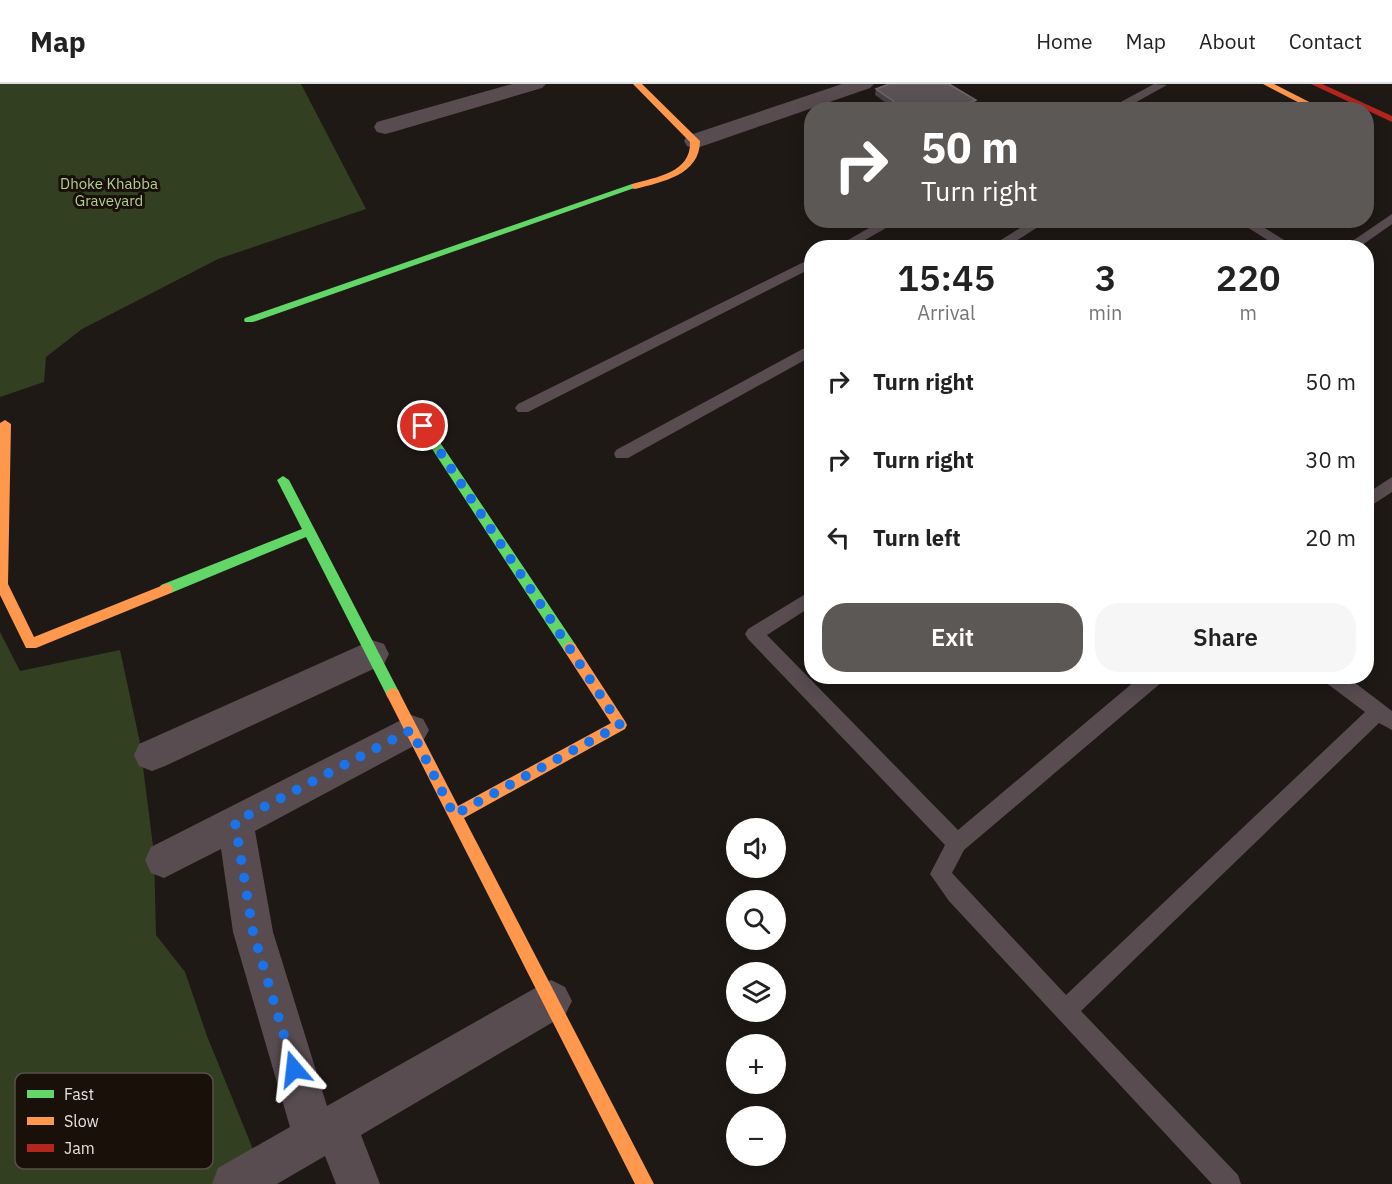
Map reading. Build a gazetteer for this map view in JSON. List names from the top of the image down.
{
  "parks": ["Dhoke Khabba Graveyard"],
  "legend": ["Fast", "Slow", "Jam"],
  "page": {
    "header": "Map",
    "nav": [
      "Home",
      "Map",
      "About",
      "Contact"
    ],
    "turn": ["50 m", "Turn right"],
    "eta": [
      "15:45",
      "Arrival",
      "3",
      "min",
      "220",
      "m"
    ],
    "list": [
      {
        "name": "Turn right",
        "value": "50 m"
      },
      {
        "name": "Turn right",
        "value": "30 m"
      },
      {
        "name": "Turn left",
        "value": "20 m"
      }
    ],
    "buttons": ["Exit", "Share"],
    "map_buttons": ["+", "−"]
  }
}
